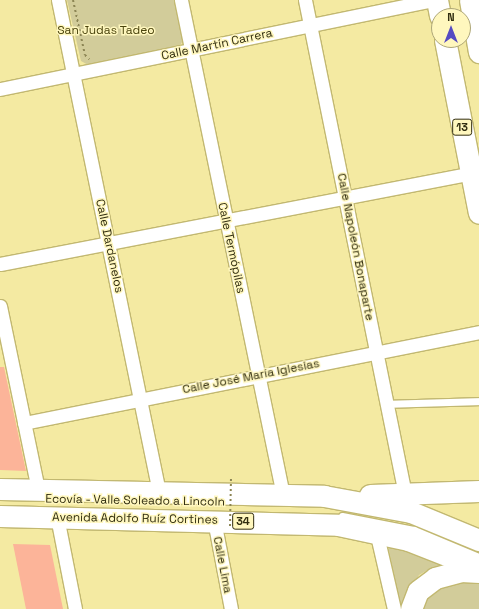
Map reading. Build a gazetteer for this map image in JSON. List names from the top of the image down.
{
  "streets": {
    "main road": ["13", "Avenida Adolfo Ruíz Cortines", "34"],
    "street": [
      "Calle Martín Carrera",
      "Calle Dardanelos",
      "Calle Napoleón Bonaparte",
      "Calle Termópilas",
      "Calle José María Iglesias",
      "Calle Lima"
    ],
    "lane": ["Ecovía - Valle Soleado a Lincoln"]
  },
  "crossings": [
    ["Calle Martín Carrera", "Calle Dardanelos"],
    ["Calle Martín Carrera", "Calle Napoleón Bonaparte"],
    ["Calle Martín Carrera", "Calle Termópilas"],
    ["Calle Dardanelos", "Calle José María Iglesias"],
    ["Calle Dardanelos", "Ecovía - Valle Soleado a Lincoln"],
    ["Calle Dardanelos", "34"],
    ["Calle Napoleón Bonaparte", "Calle José María Iglesias"],
    ["Calle Termópilas", "Calle José María Iglesias"],
    ["Calle Termópilas", "34"],
    ["Ecovía - Valle Soleado a Lincoln", "34"],
    ["Avenida Adolfo Ruíz Cortines", "Calle Lima"]
  ],
  "parks": ["San Judas Tadeo"],
  "north": "top"
}
